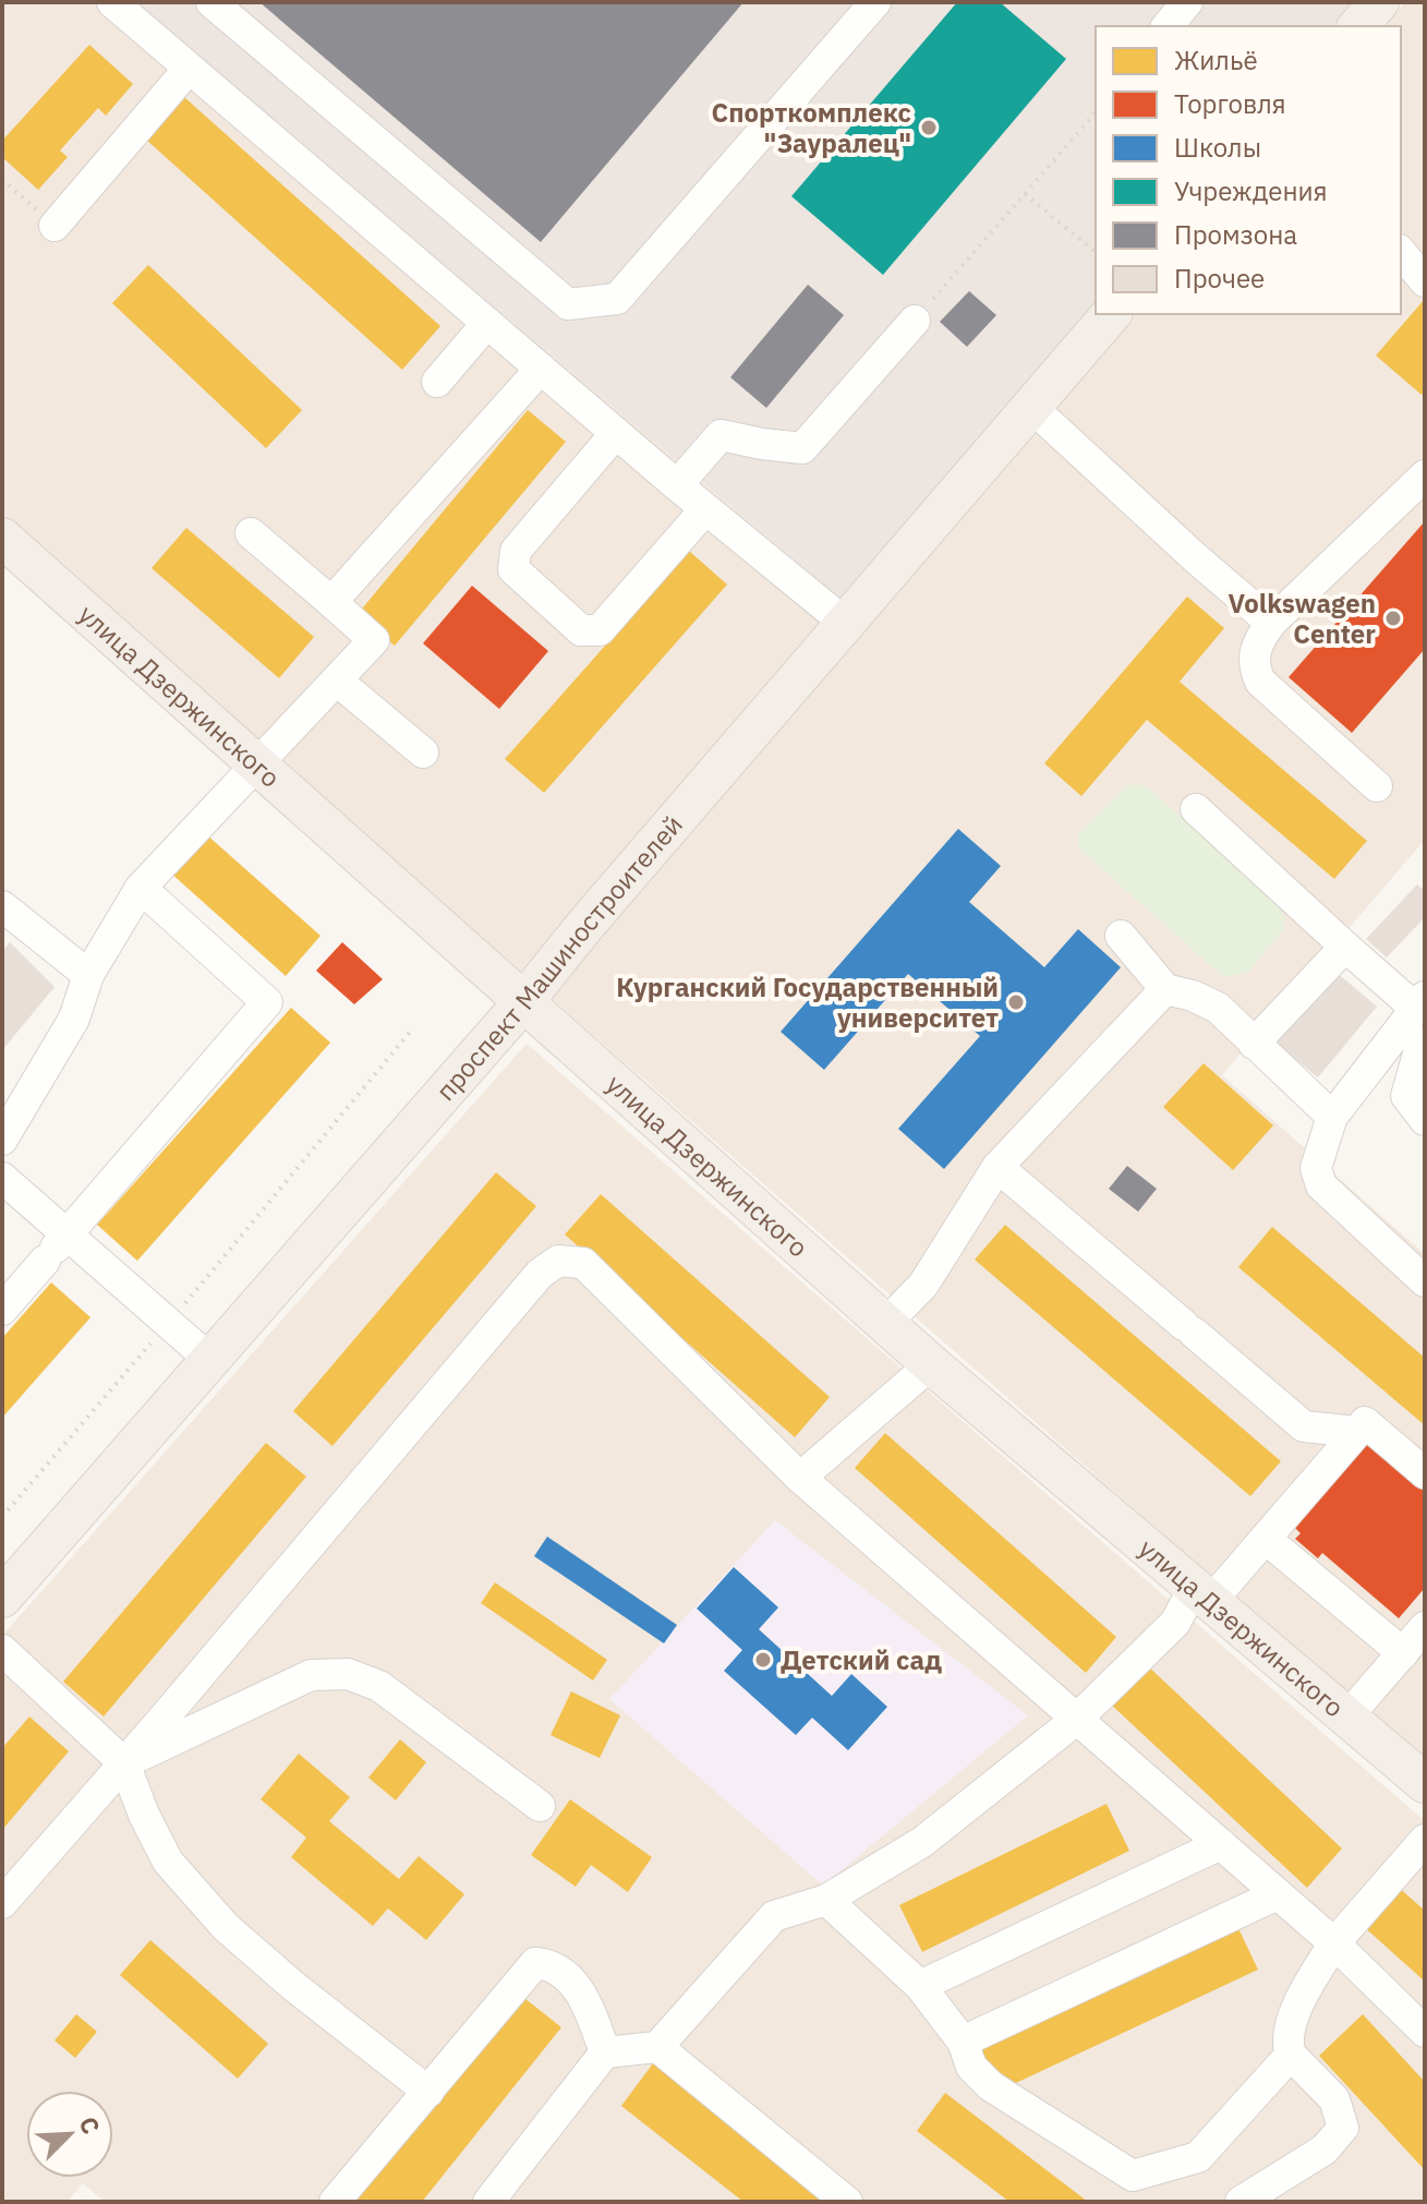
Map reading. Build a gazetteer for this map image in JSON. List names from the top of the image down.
{
  "streets": {
    "main road": ["улица Дзержинского", "проспект Машиностроителей"]
  },
  "crossings": [
    ["улица Дзержинского", "проспект Машиностроителей"]
  ],
  "places": [
    "Спорткомплекс \"Зауралец\"",
    "Volkswagen Center",
    "Курганский Государственный университет",
    "Детский сад"
  ],
  "legend": [
    "Жильё",
    "Торговля",
    "Школы",
    "Учреждения",
    "Промзона",
    "Прочее"
  ],
  "north": "top right"
}
